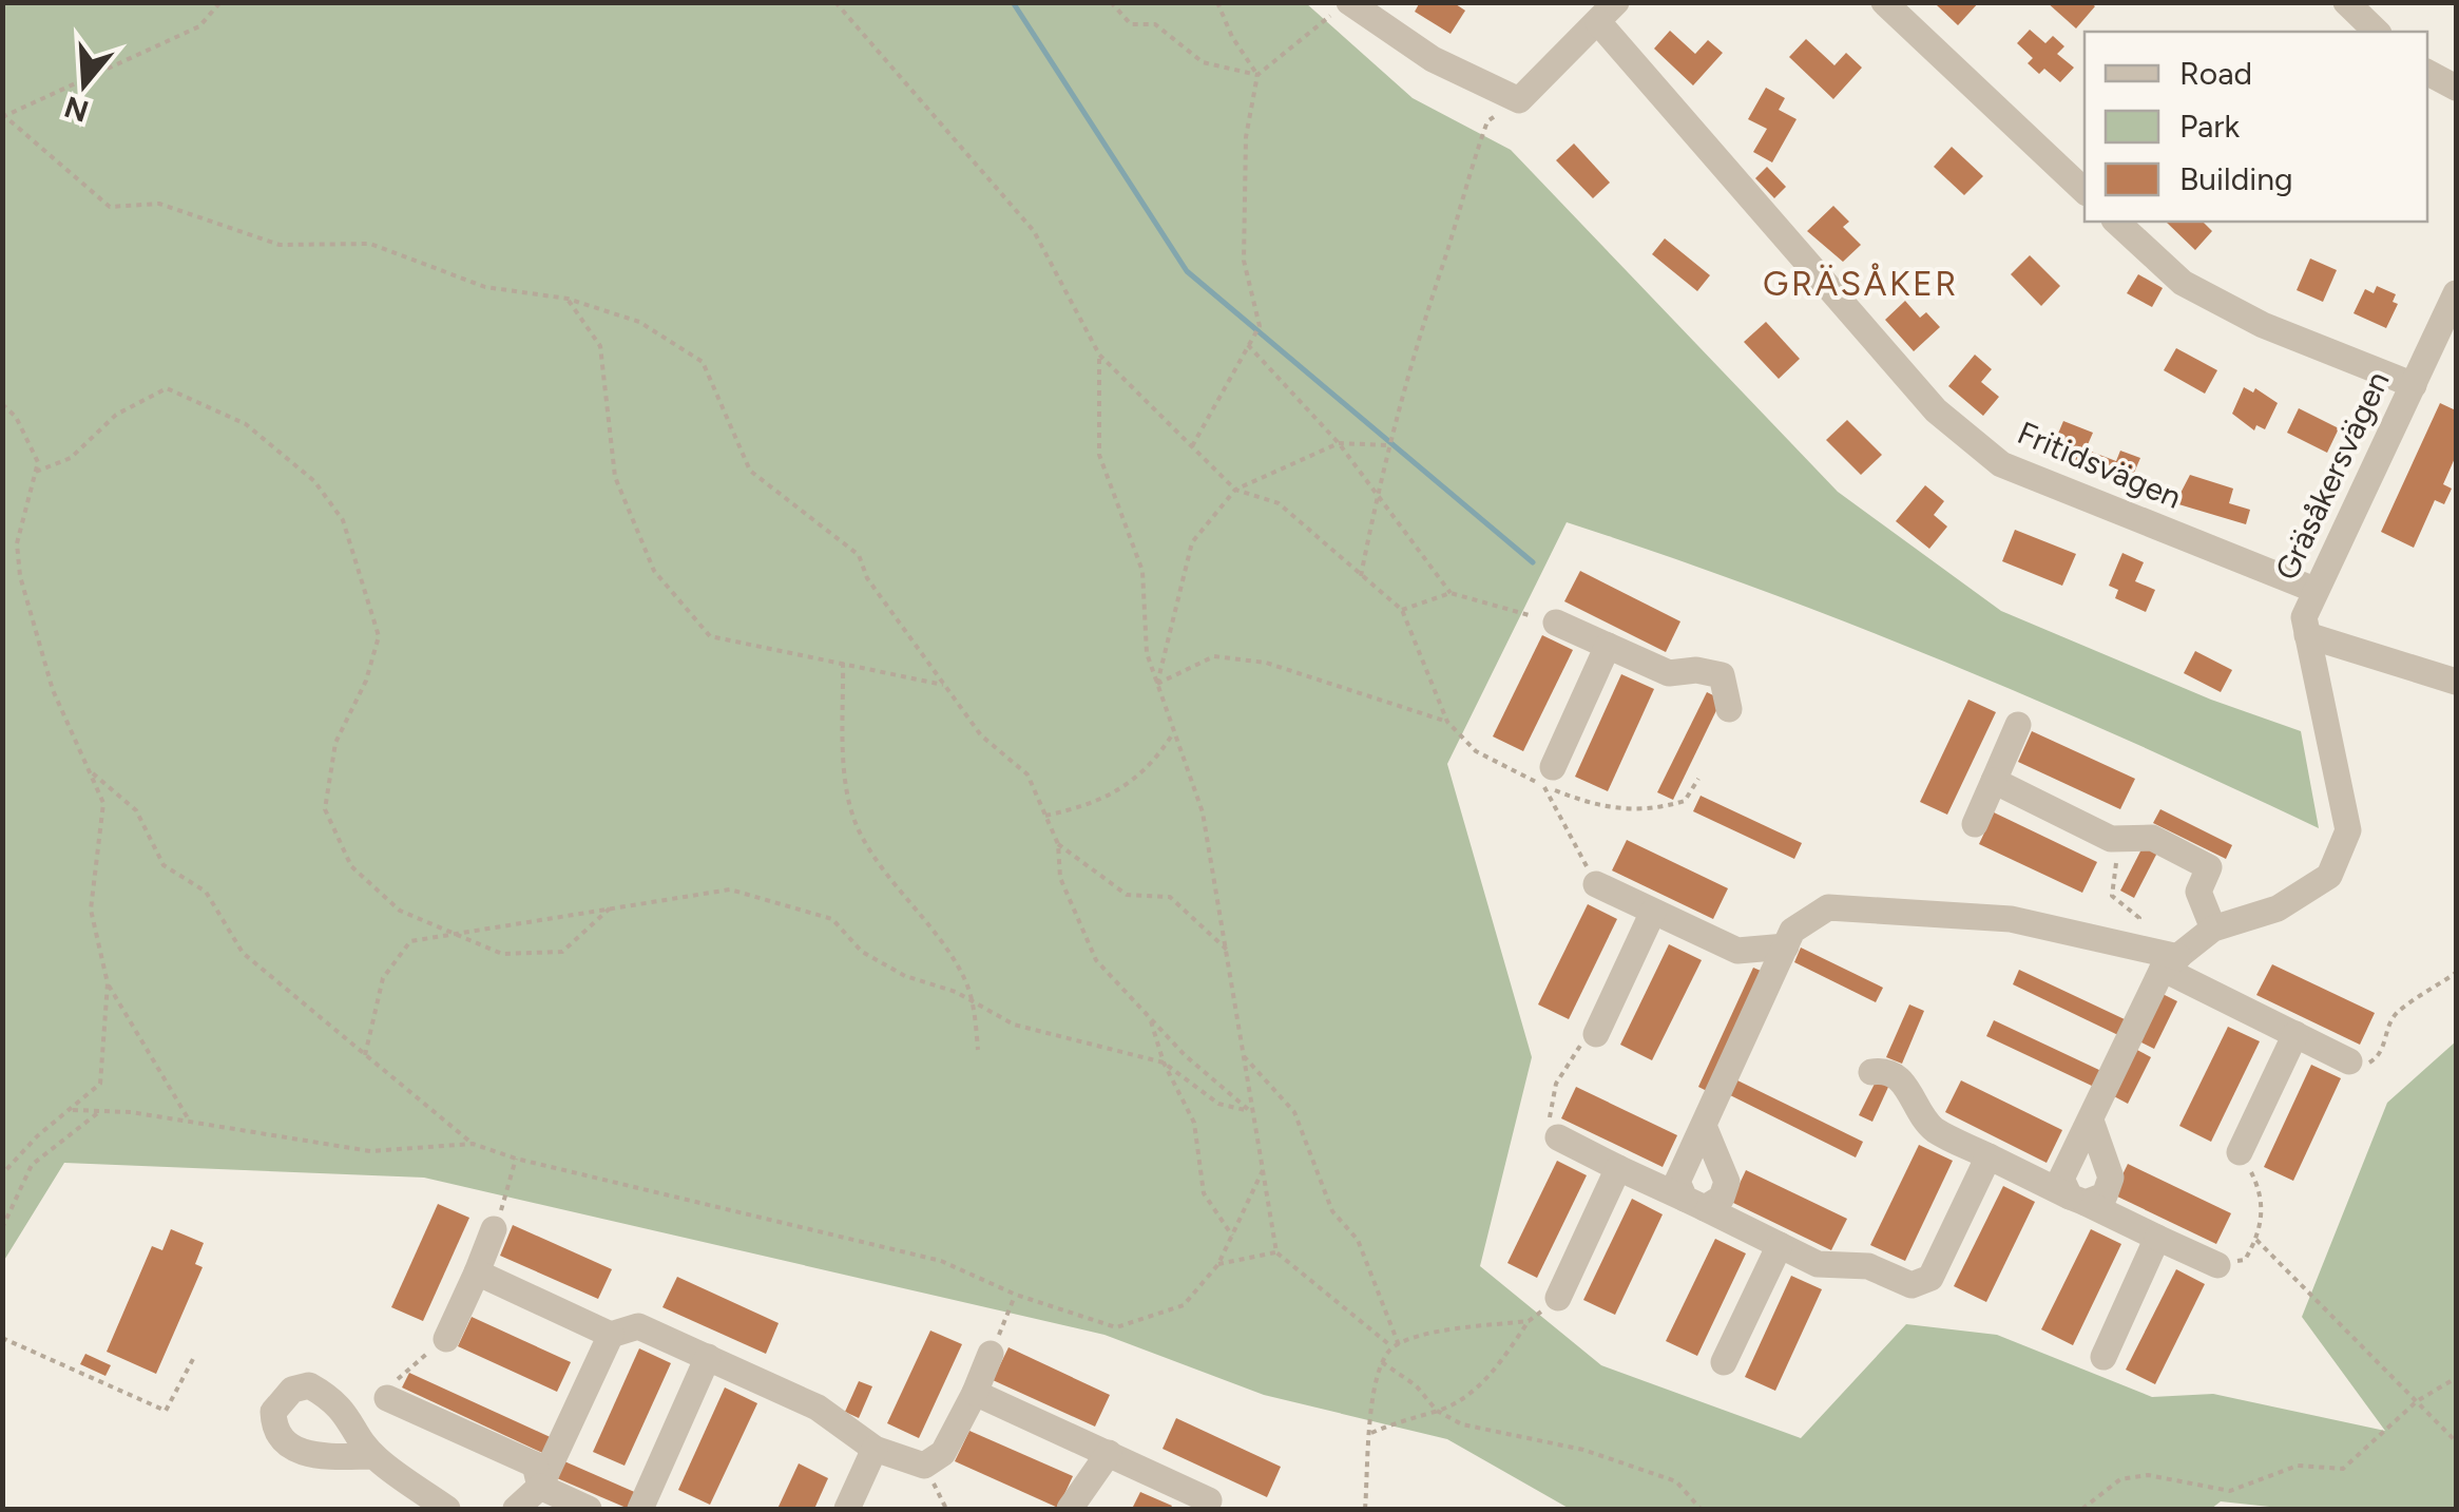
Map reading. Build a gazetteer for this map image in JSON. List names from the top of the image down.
{
  "streets": {
    "street": ["Fritidsvägen", "Gräsåkersvägen"]
  },
  "crossings": [
    ["Fritidsvägen", "Gräsåkersvägen"]
  ],
  "districts": ["GRÄSÅKER"],
  "legend": ["Road", "Park", "Building"],
  "north": "bottom"
}
